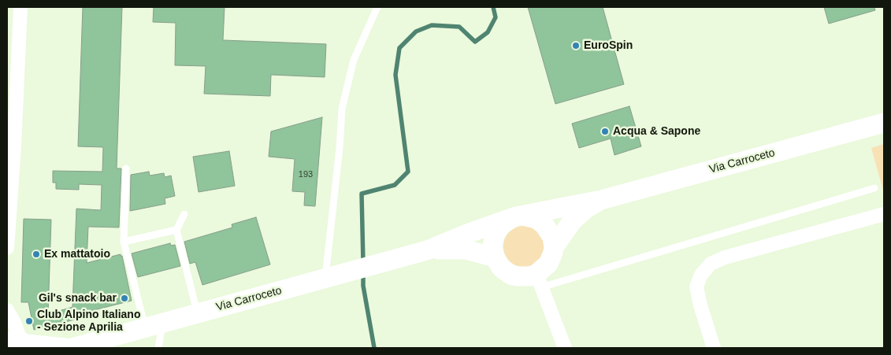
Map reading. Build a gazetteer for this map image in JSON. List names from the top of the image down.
{
  "streets": {
    "street": ["Via Carroceto"]
  },
  "places": [
    "EuroSpin",
    "Acqua & Sapone",
    "Ex mattatoio",
    "Gil's snack bar",
    "Club Alpino Italiano - Sezione Aprilia"
  ],
  "house_numbers": ["193"]
}
